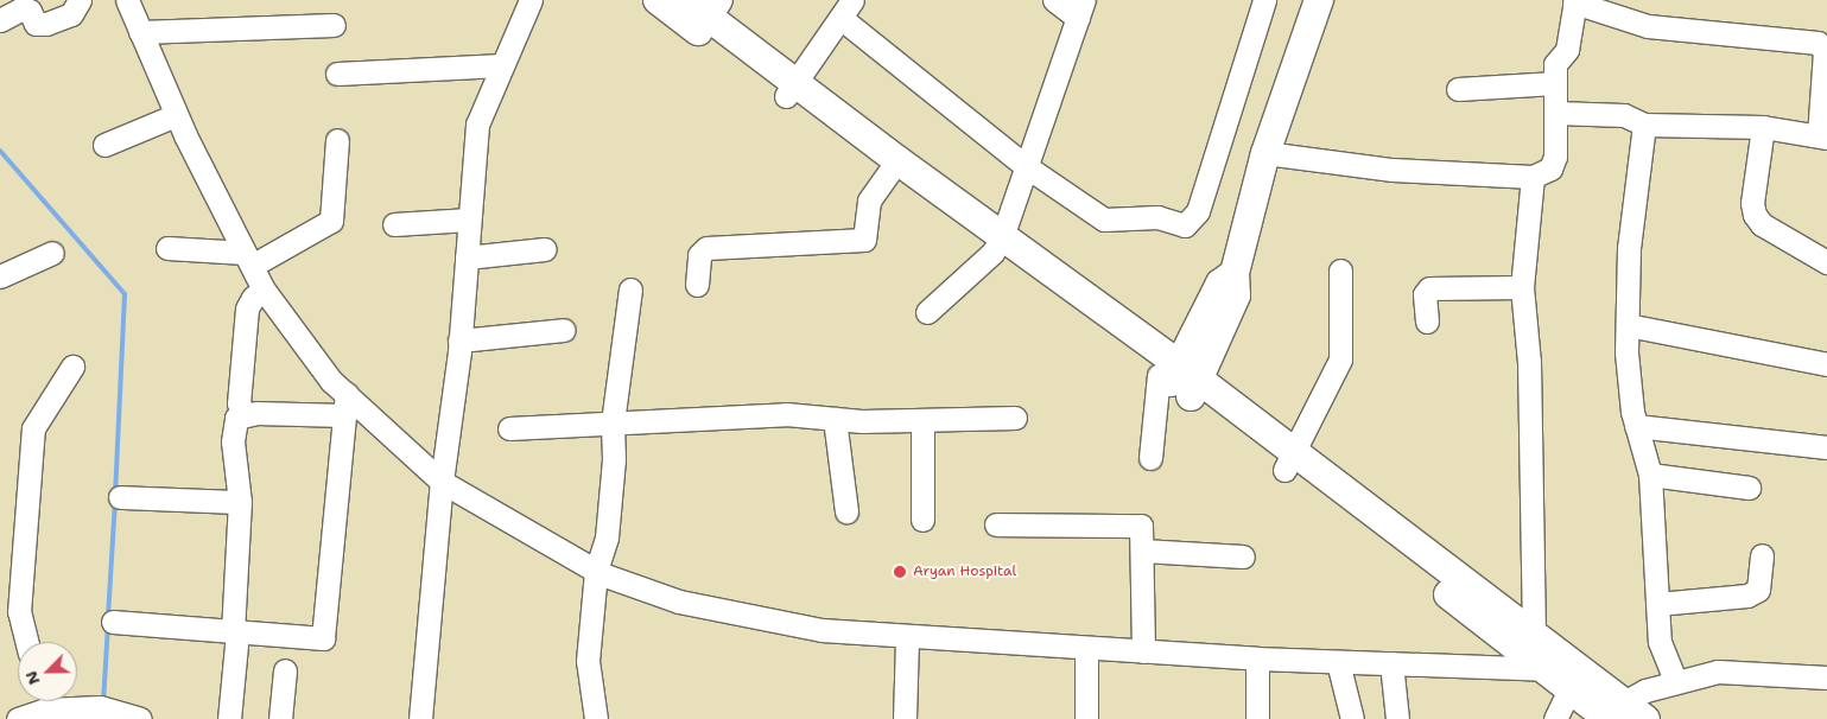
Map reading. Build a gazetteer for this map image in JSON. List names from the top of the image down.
{
  "places": ["Aryan Hospital"],
  "north": "bottom left"
}
